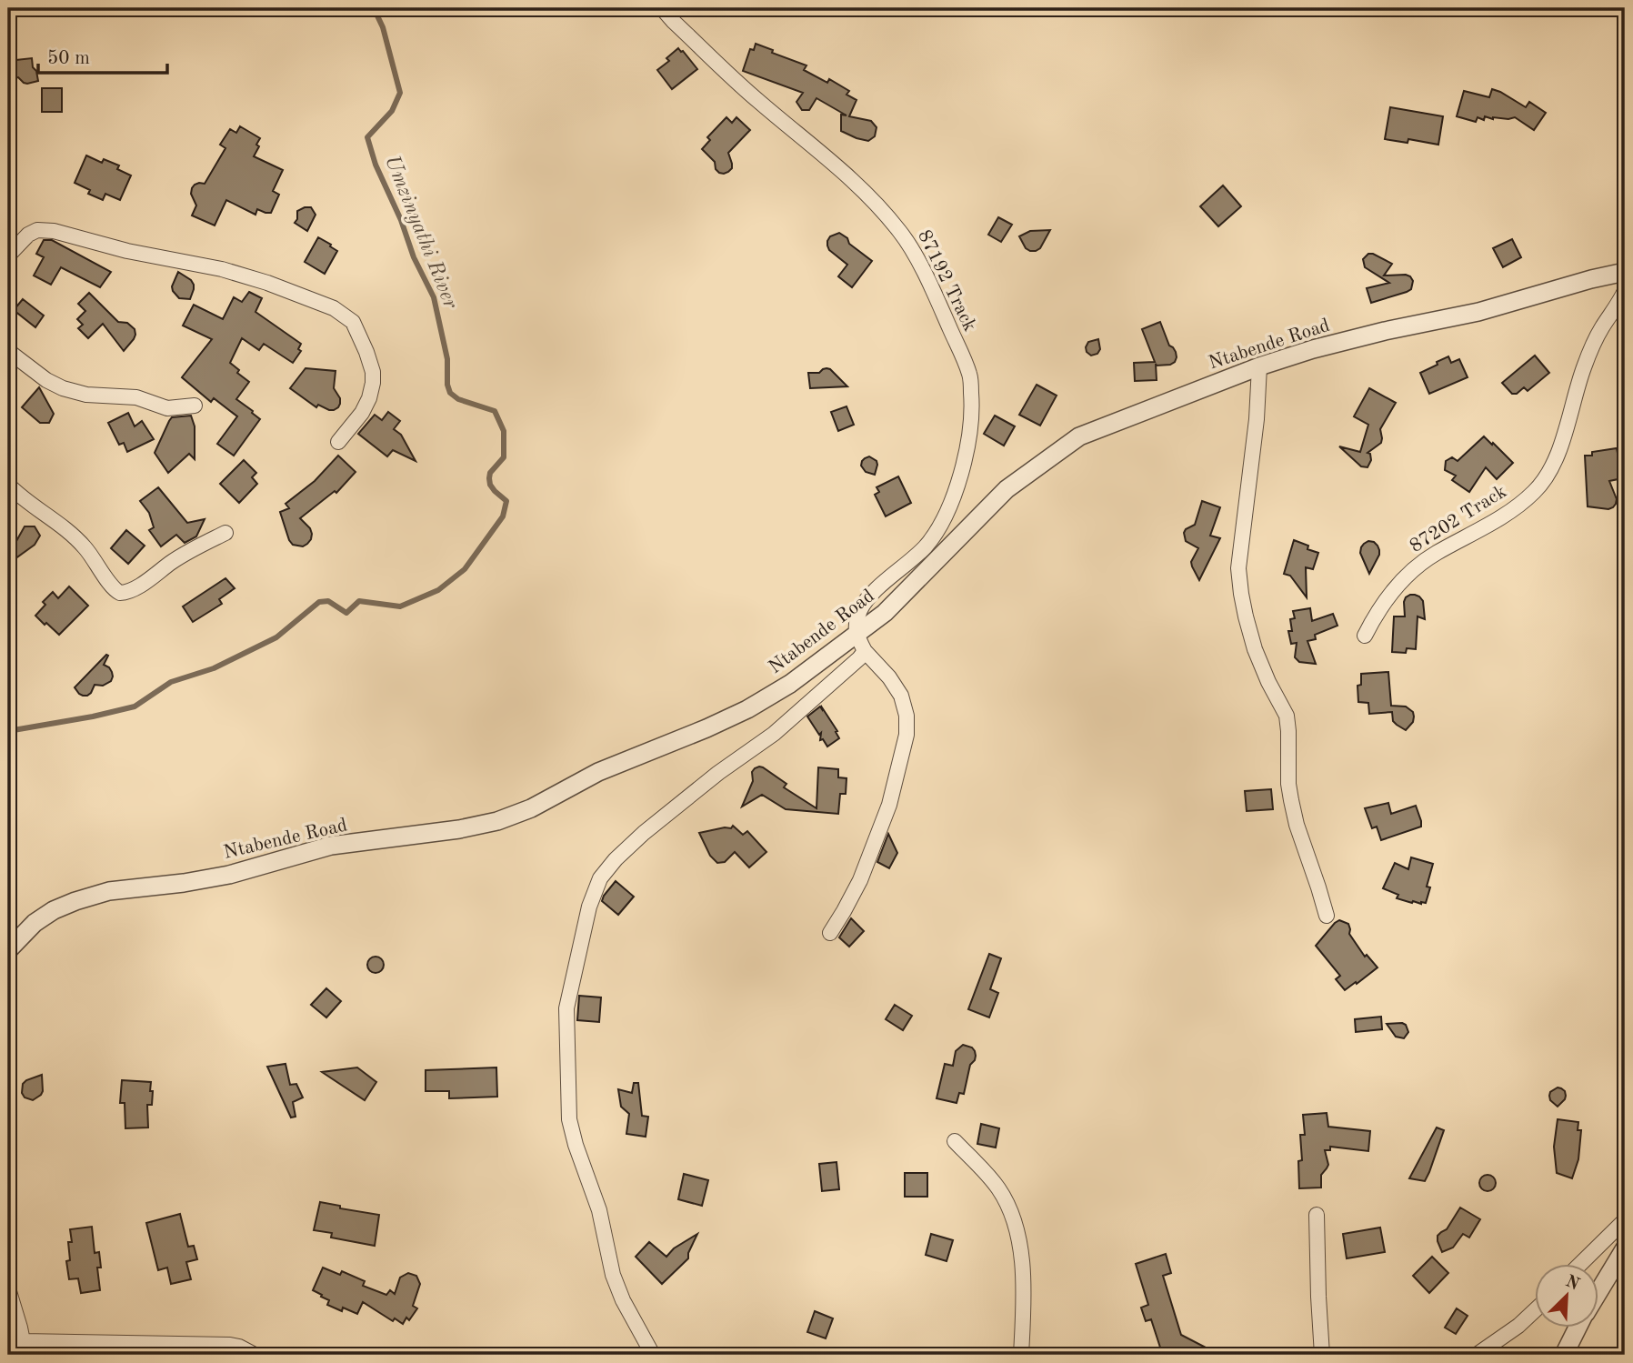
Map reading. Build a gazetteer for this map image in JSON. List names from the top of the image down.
{
  "streets": {
    "street": ["87192 Track", "Ntabende Road", "87202 Track"]
  },
  "crossings": [
    ["87192 Track", "Ntabende Road"]
  ],
  "water": ["Umzinyathi River"],
  "scale_bar": "50 m",
  "north": "top right"
}
